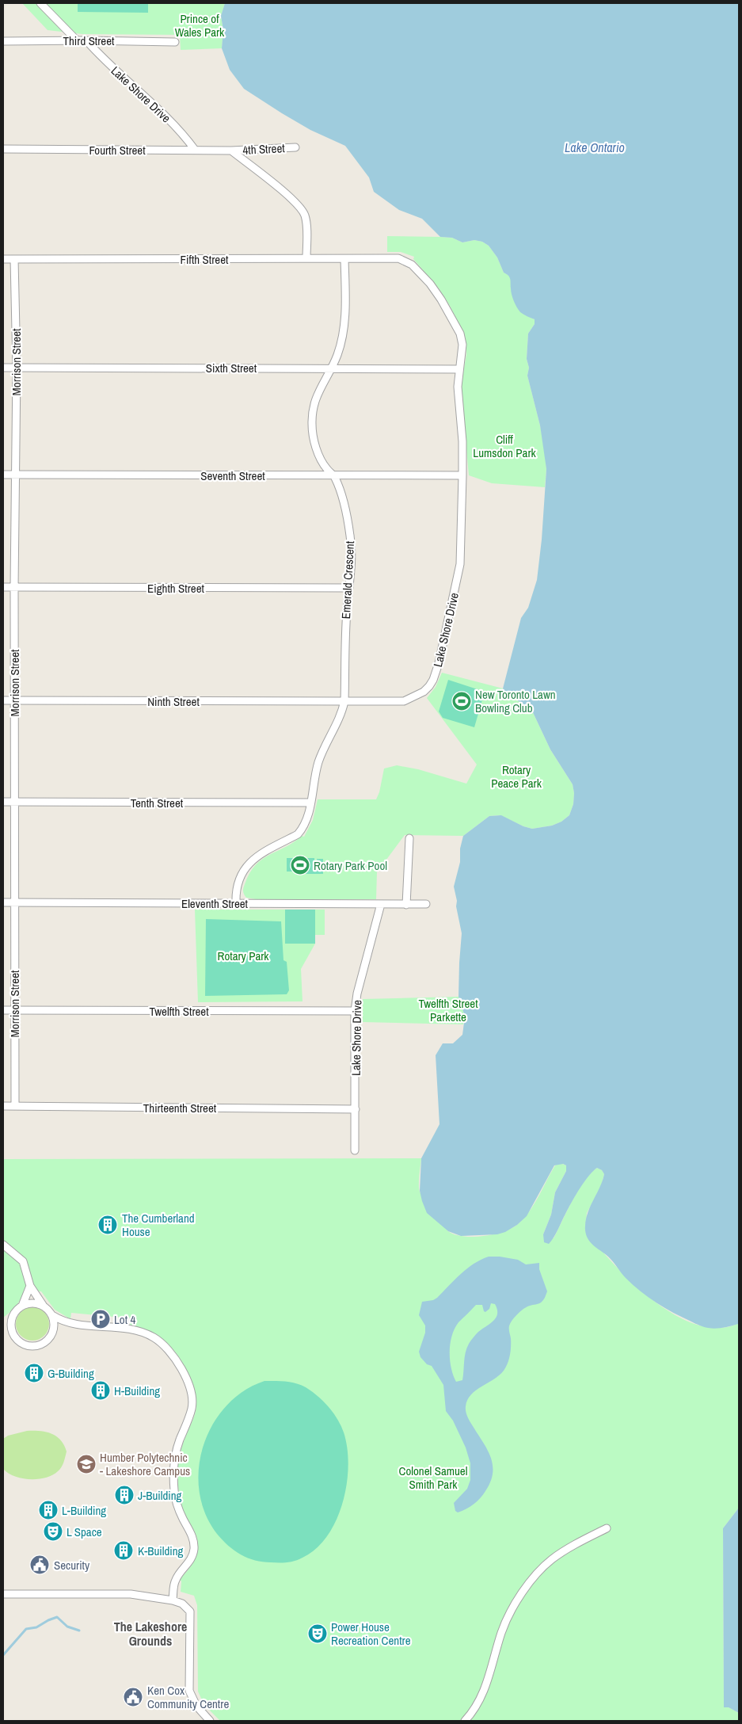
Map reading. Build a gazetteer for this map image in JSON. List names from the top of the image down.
{
  "streets": {
    "street": [
      "Third Street",
      "Lake Shore Drive",
      "4th Street",
      "Fourth Street",
      "Fifth Street",
      "Morrison Street",
      "Sixth Street",
      "Seventh Street",
      "Emerald Crescent",
      "Eighth Street",
      "Ninth Street",
      "Tenth Street",
      "Eleventh Street",
      "Twelfth Street",
      "Thirteenth Street"
    ]
  },
  "crossings": [
    ["Third Street", "Lake Shore Drive"],
    ["Lake Shore Drive", "Fourth Street"],
    ["Lake Shore Drive", "Fifth Street"],
    ["Lake Shore Drive", "Sixth Street"],
    ["Lake Shore Drive", "Seventh Street"],
    ["Lake Shore Drive", "Emerald Crescent"],
    ["Lake Shore Drive", "Ninth Street"],
    ["Lake Shore Drive", "Eleventh Street"],
    ["Lake Shore Drive", "Twelfth Street"],
    ["Lake Shore Drive", "Thirteenth Street"],
    ["4th Street", "Fourth Street"],
    ["Fifth Street", "Morrison Street"],
    ["Fifth Street", "Emerald Crescent"],
    ["Morrison Street", "Sixth Street"],
    ["Morrison Street", "Seventh Street"],
    ["Morrison Street", "Eighth Street"],
    ["Morrison Street", "Ninth Street"],
    ["Morrison Street", "Tenth Street"],
    ["Morrison Street", "Eleventh Street"],
    ["Morrison Street", "Twelfth Street"],
    ["Morrison Street", "Thirteenth Street"],
    ["Sixth Street", "Emerald Crescent"],
    ["Seventh Street", "Emerald Crescent"],
    ["Emerald Crescent", "Eighth Street"],
    ["Emerald Crescent", "Ninth Street"]
  ],
  "districts": ["The Lakeshore Grounds"],
  "water": ["Lake Ontario"],
  "parks": [
    "Prince of Wales Park",
    "Cliff Lumsdon Park",
    "Rotary Peace Park",
    "Rotary Park",
    "Twelfth Street Parkette",
    "Colonel Samuel Smith Park"
  ],
  "places": {
    "sports": ["New Toronto Lawn Bowling Club", "Rotary Park Pool"],
    "building": [
      "The Cumberland House",
      "G-Building",
      "H-Building",
      "J-Building",
      "L-Building",
      "K-Building"
    ],
    "parking": ["Lot 4"],
    "school or university": ["Humber Polytechnic - Lakeshore Campus"],
    "theatre": ["L Space", "Power House Recreation Centre"],
    "public building": ["Security", "Ken Cox Community Centre"]
  }
}
